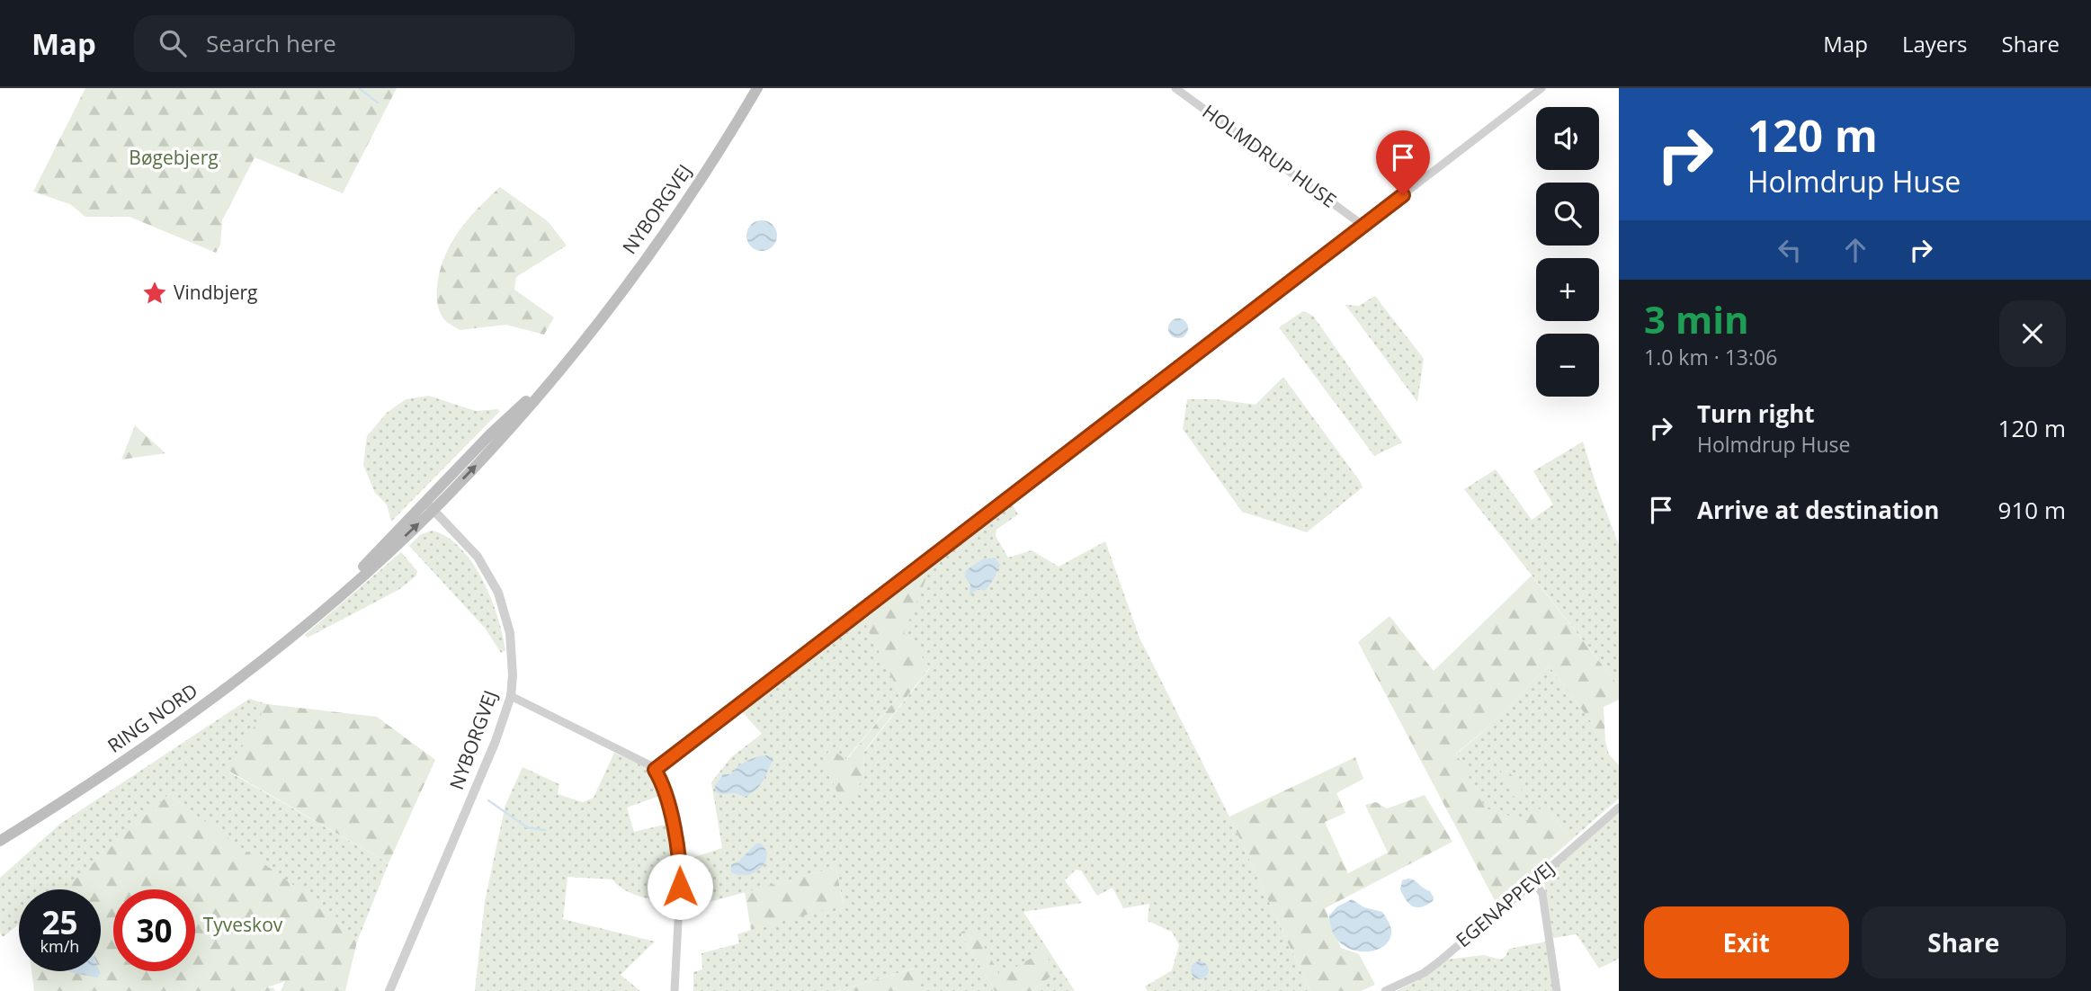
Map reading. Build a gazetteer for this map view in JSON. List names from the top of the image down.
{
  "streets": {
    "main road": ["NYBORGVEJ", "RING NORD"],
    "street": ["HOLMDRUP HUSE", "EGENAPPEVEJ"]
  },
  "crossings": [
    ["NYBORGVEJ", "RING NORD"]
  ],
  "parks": ["Bøgebjerg", "Tyveskov"],
  "places": {
    "place": ["Vindbjerg"]
  },
  "page": {
    "header": "Map",
    "search": "Search here",
    "nav": ["Map", "Layers", "Share"],
    "turn": ["120 m", "Holmdrup Huse"],
    "map_buttons": ["+", "−"],
    "heading": ["3 min", "1.0 km · 13:06"],
    "list": [
      {
        "name": "Turn right",
        "note": "Holmdrup Huse",
        "value": "120 m"
      },
      {
        "name": "Arrive at destination",
        "value": "910 m"
      }
    ],
    "speed": "25 km/h",
    "limit": "30",
    "buttons": ["Exit", "Share"]
  }
}
